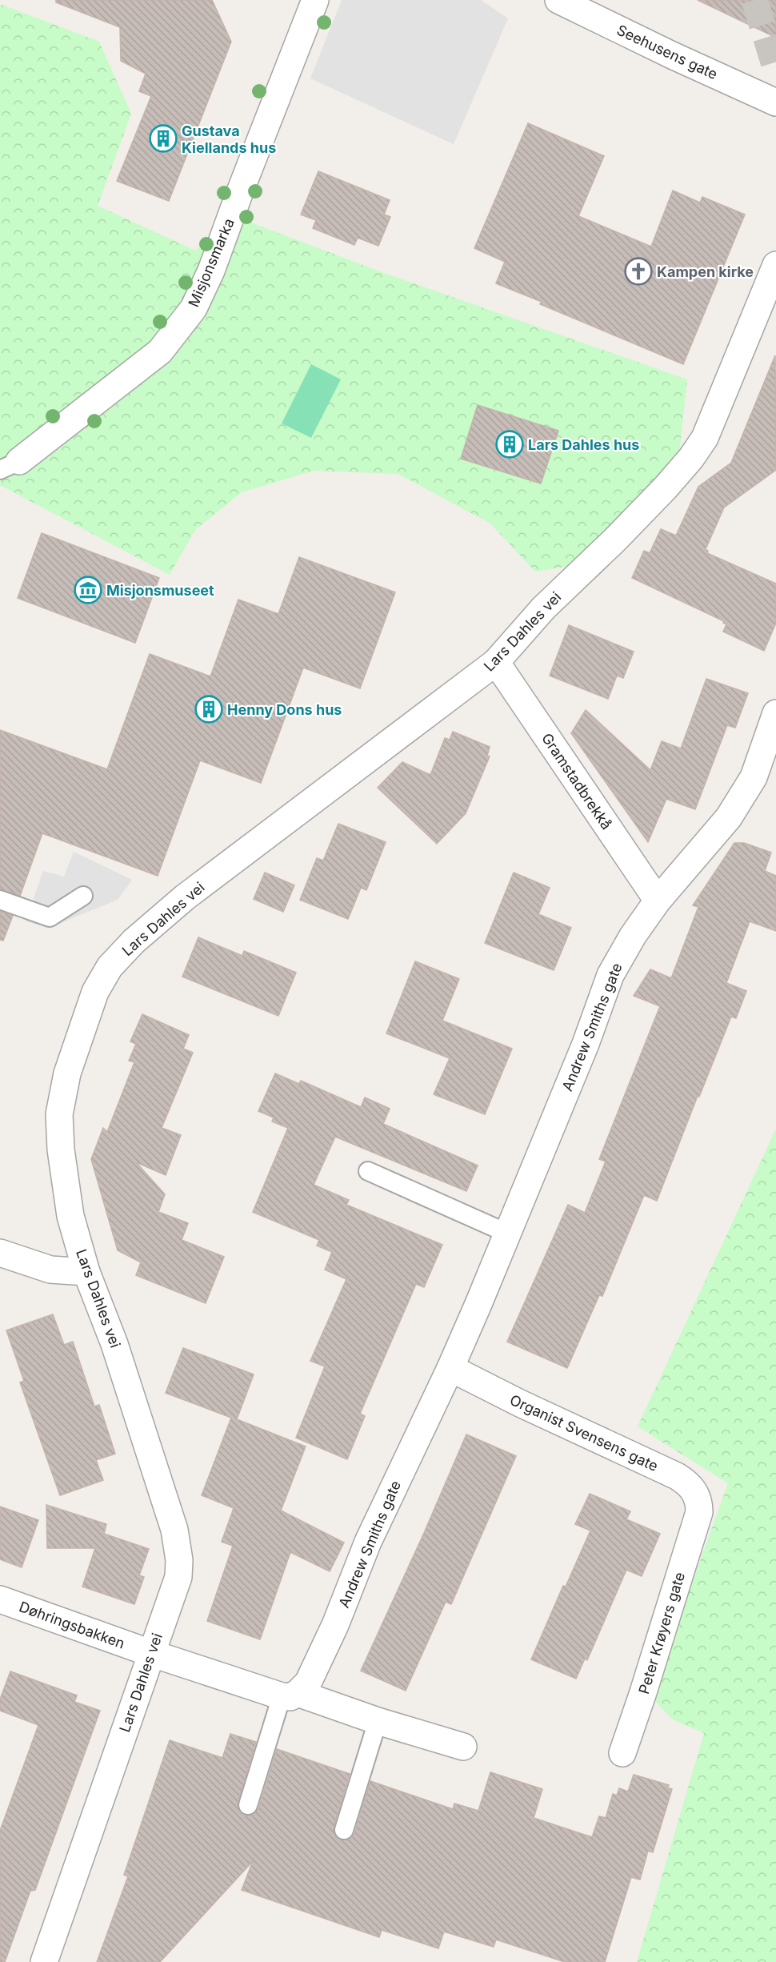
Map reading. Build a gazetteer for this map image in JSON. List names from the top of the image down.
{
  "streets": {
    "street": [
      "Seehusens gate",
      "Misjonsmarka",
      "Lars Dahles vei",
      "Gramstadbrekkå",
      "Andrew Smiths gate",
      "Organist Svensens gate",
      "Døhringsbakken",
      "Peter Krøyers gate"
    ]
  },
  "crossings": [
    ["Lars Dahles vei", "Gramstadbrekkå"],
    ["Lars Dahles vei", "Døhringsbakken"],
    ["Gramstadbrekkå", "Andrew Smiths gate"],
    ["Andrew Smiths gate", "Organist Svensens gate"],
    ["Andrew Smiths gate", "Døhringsbakken"],
    ["Organist Svensens gate", "Peter Krøyers gate"]
  ],
  "places": {
    "building": ["Gustava Kiellands hus", "Lars Dahles hus", "Henny Dons hus"],
    "church": ["Kampen kirke"],
    "museum": ["Misjonsmuseet"]
  }
}
